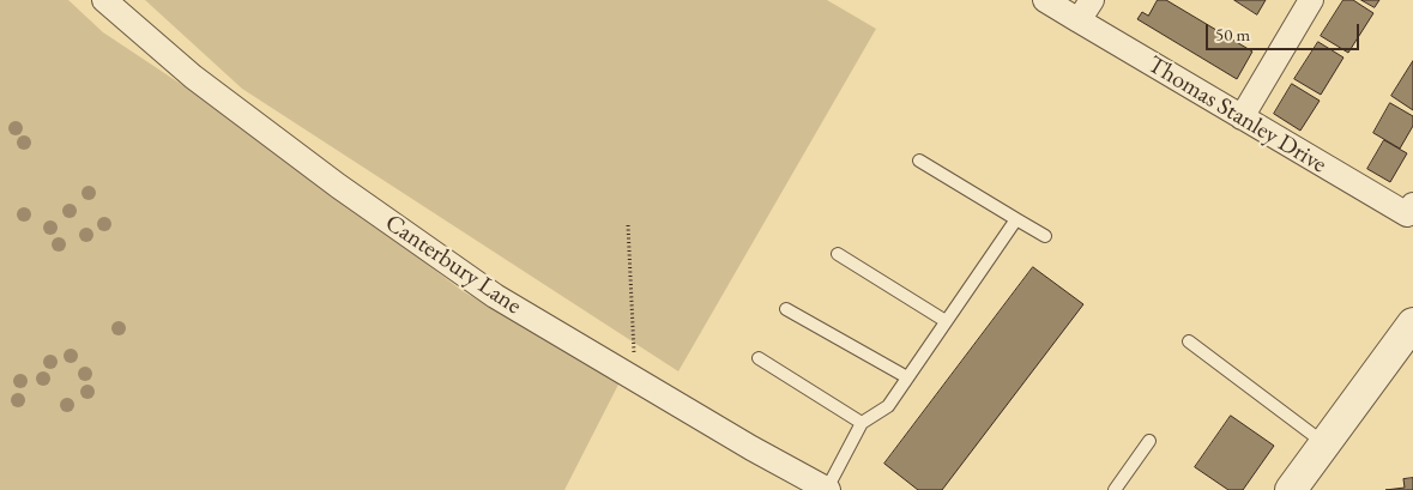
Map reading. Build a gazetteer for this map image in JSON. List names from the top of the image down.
{
  "streets": {
    "street": ["Thomas Stanley Drive", "Canterbury Lane"]
  },
  "scale_bar": "50 m"
}
